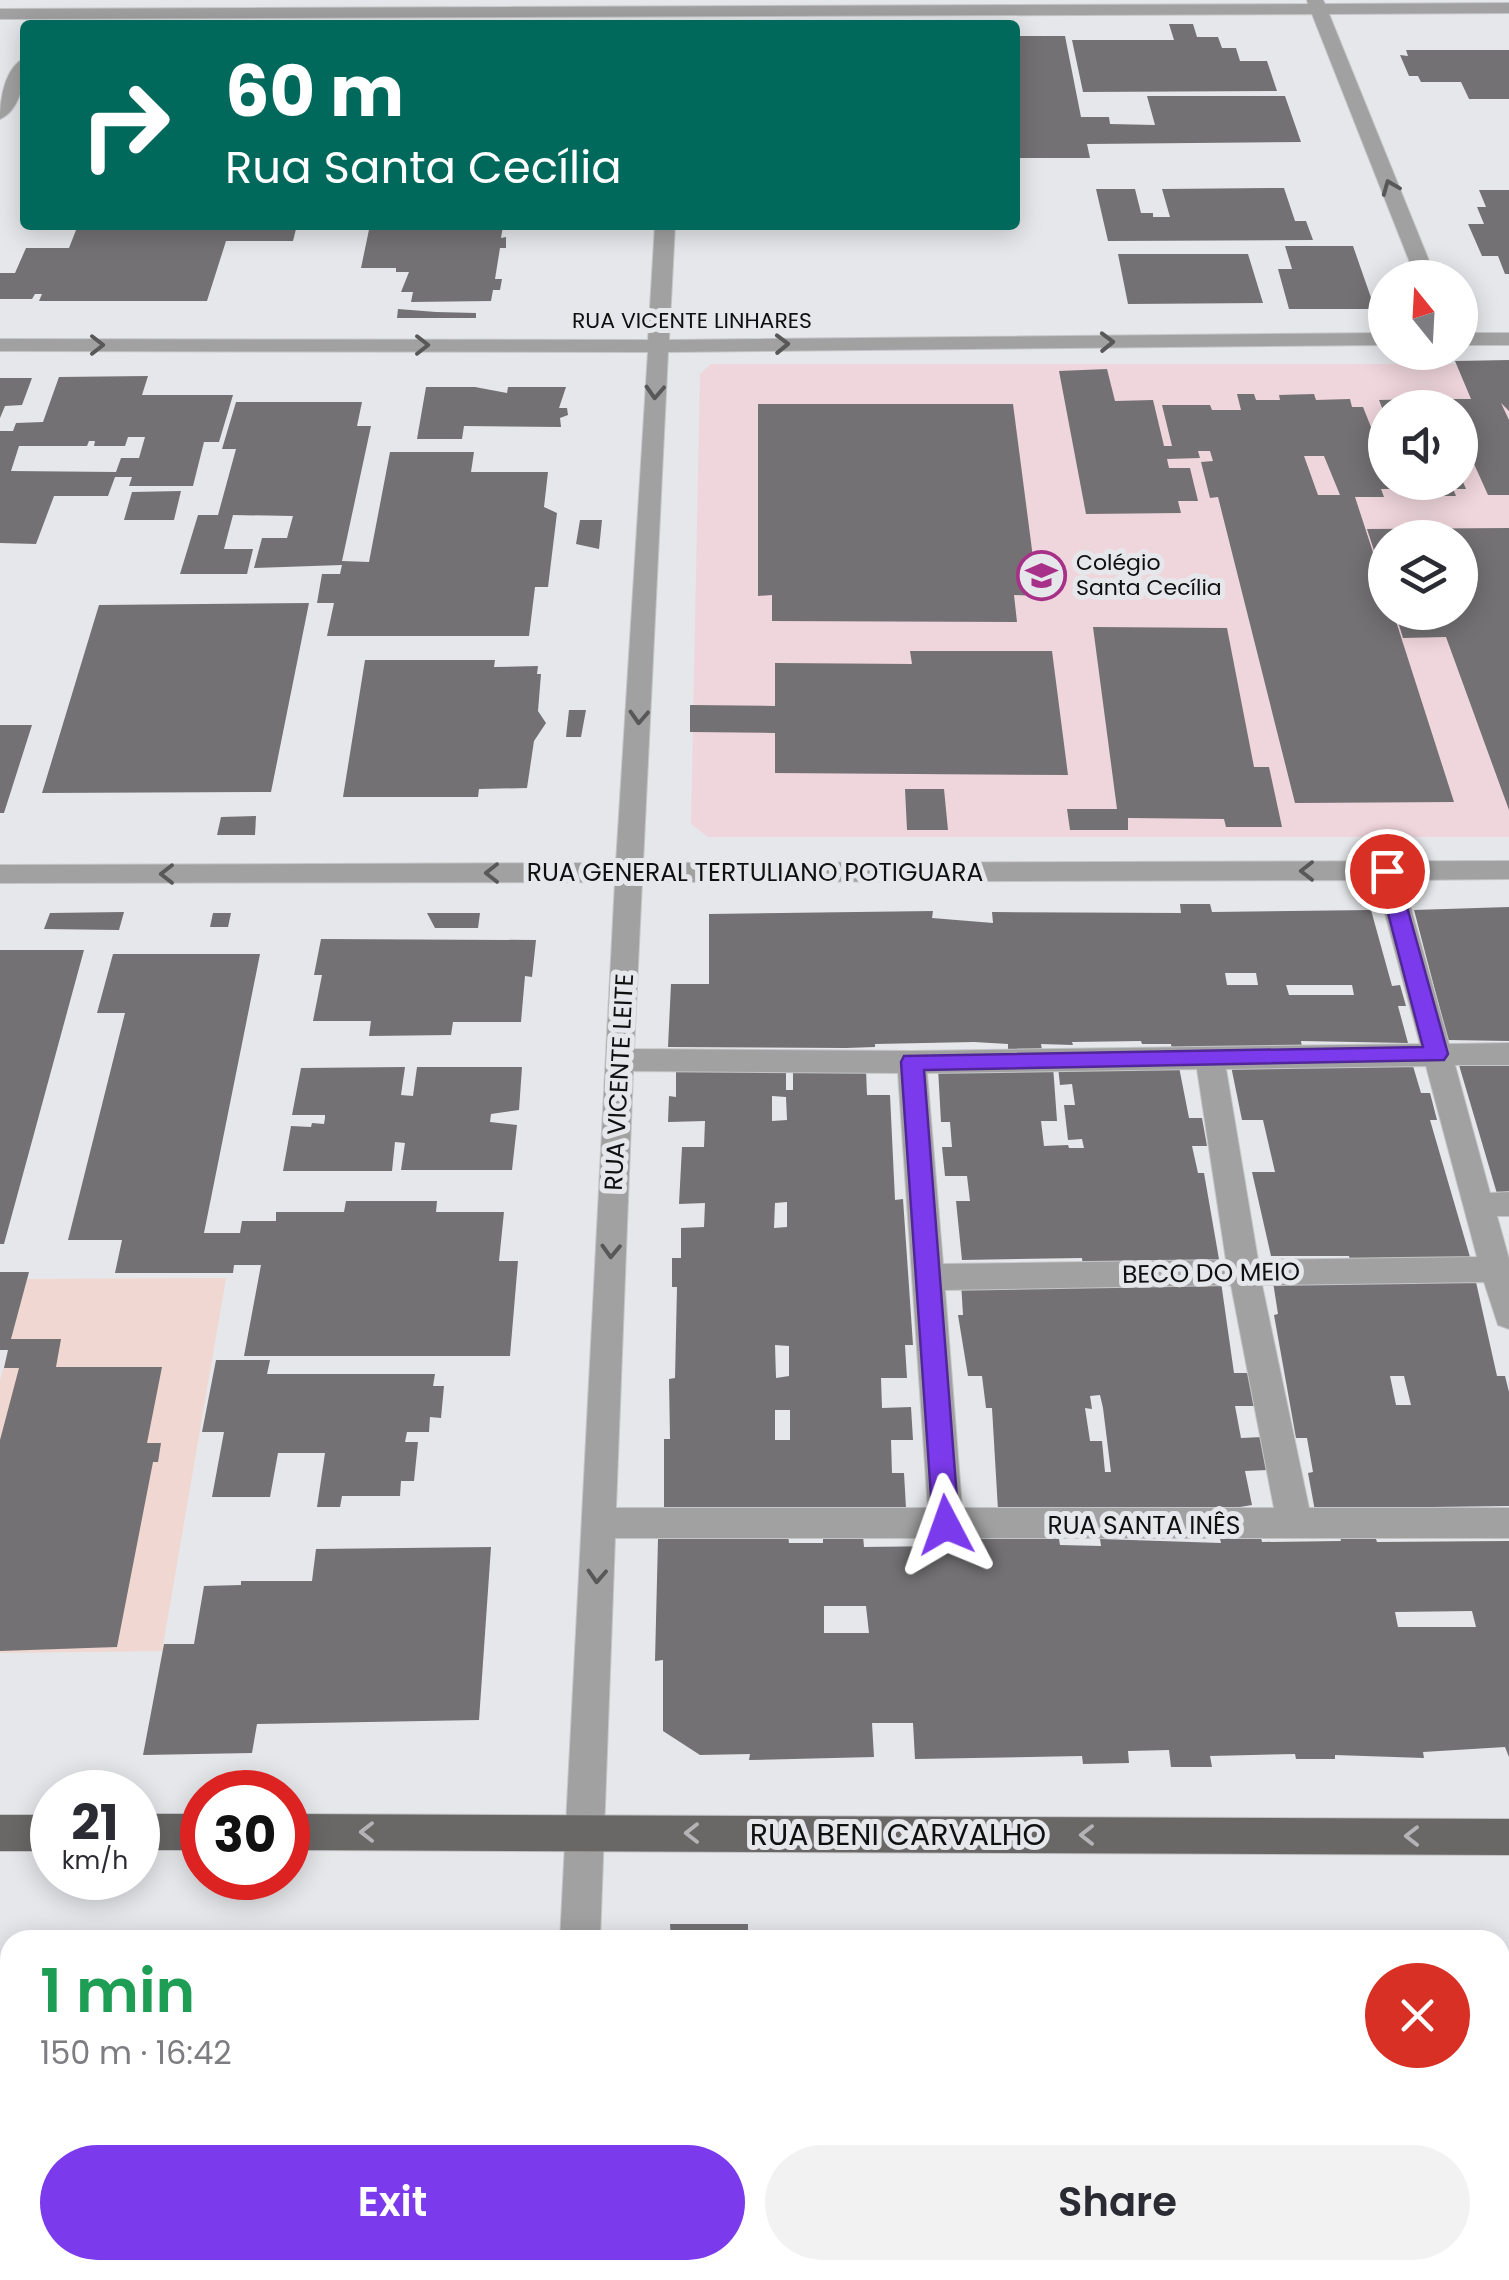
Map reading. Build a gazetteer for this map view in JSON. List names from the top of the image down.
{
  "streets": {
    "main road": ["RUA BENI CARVALHO"],
    "street": [
      "RUA VICENTE LINHARES",
      "RUA GENERAL TERTULIANO POTIGUARA",
      "RUA VICENTE LEITE",
      "BECO DO MEIO",
      "RUA SANTA INÊS"
    ]
  },
  "crossings": [
    ["RUA VICENTE LINHARES", "RUA VICENTE LEITE"],
    ["RUA GENERAL TERTULIANO POTIGUARA", "RUA VICENTE LEITE"],
    ["RUA VICENTE LEITE", "RUA SANTA INÊS"],
    ["RUA VICENTE LEITE", "RUA BENI CARVALHO"]
  ],
  "one_way": ["RUA VICENTE LINHARES", "RUA VICENTE LEITE", "RUA BENI CARVALHO"],
  "places": {
    "school or university": ["Colégio Santa Cecília"]
  },
  "north": "top",
  "page": {
    "turn": ["60 m", "Rua Santa Cecília"],
    "speed": "21 km/h",
    "limit": "30",
    "heading": ["1 min", "150 m · 16:42"],
    "buttons": ["Exit", "Share"]
  }
}
